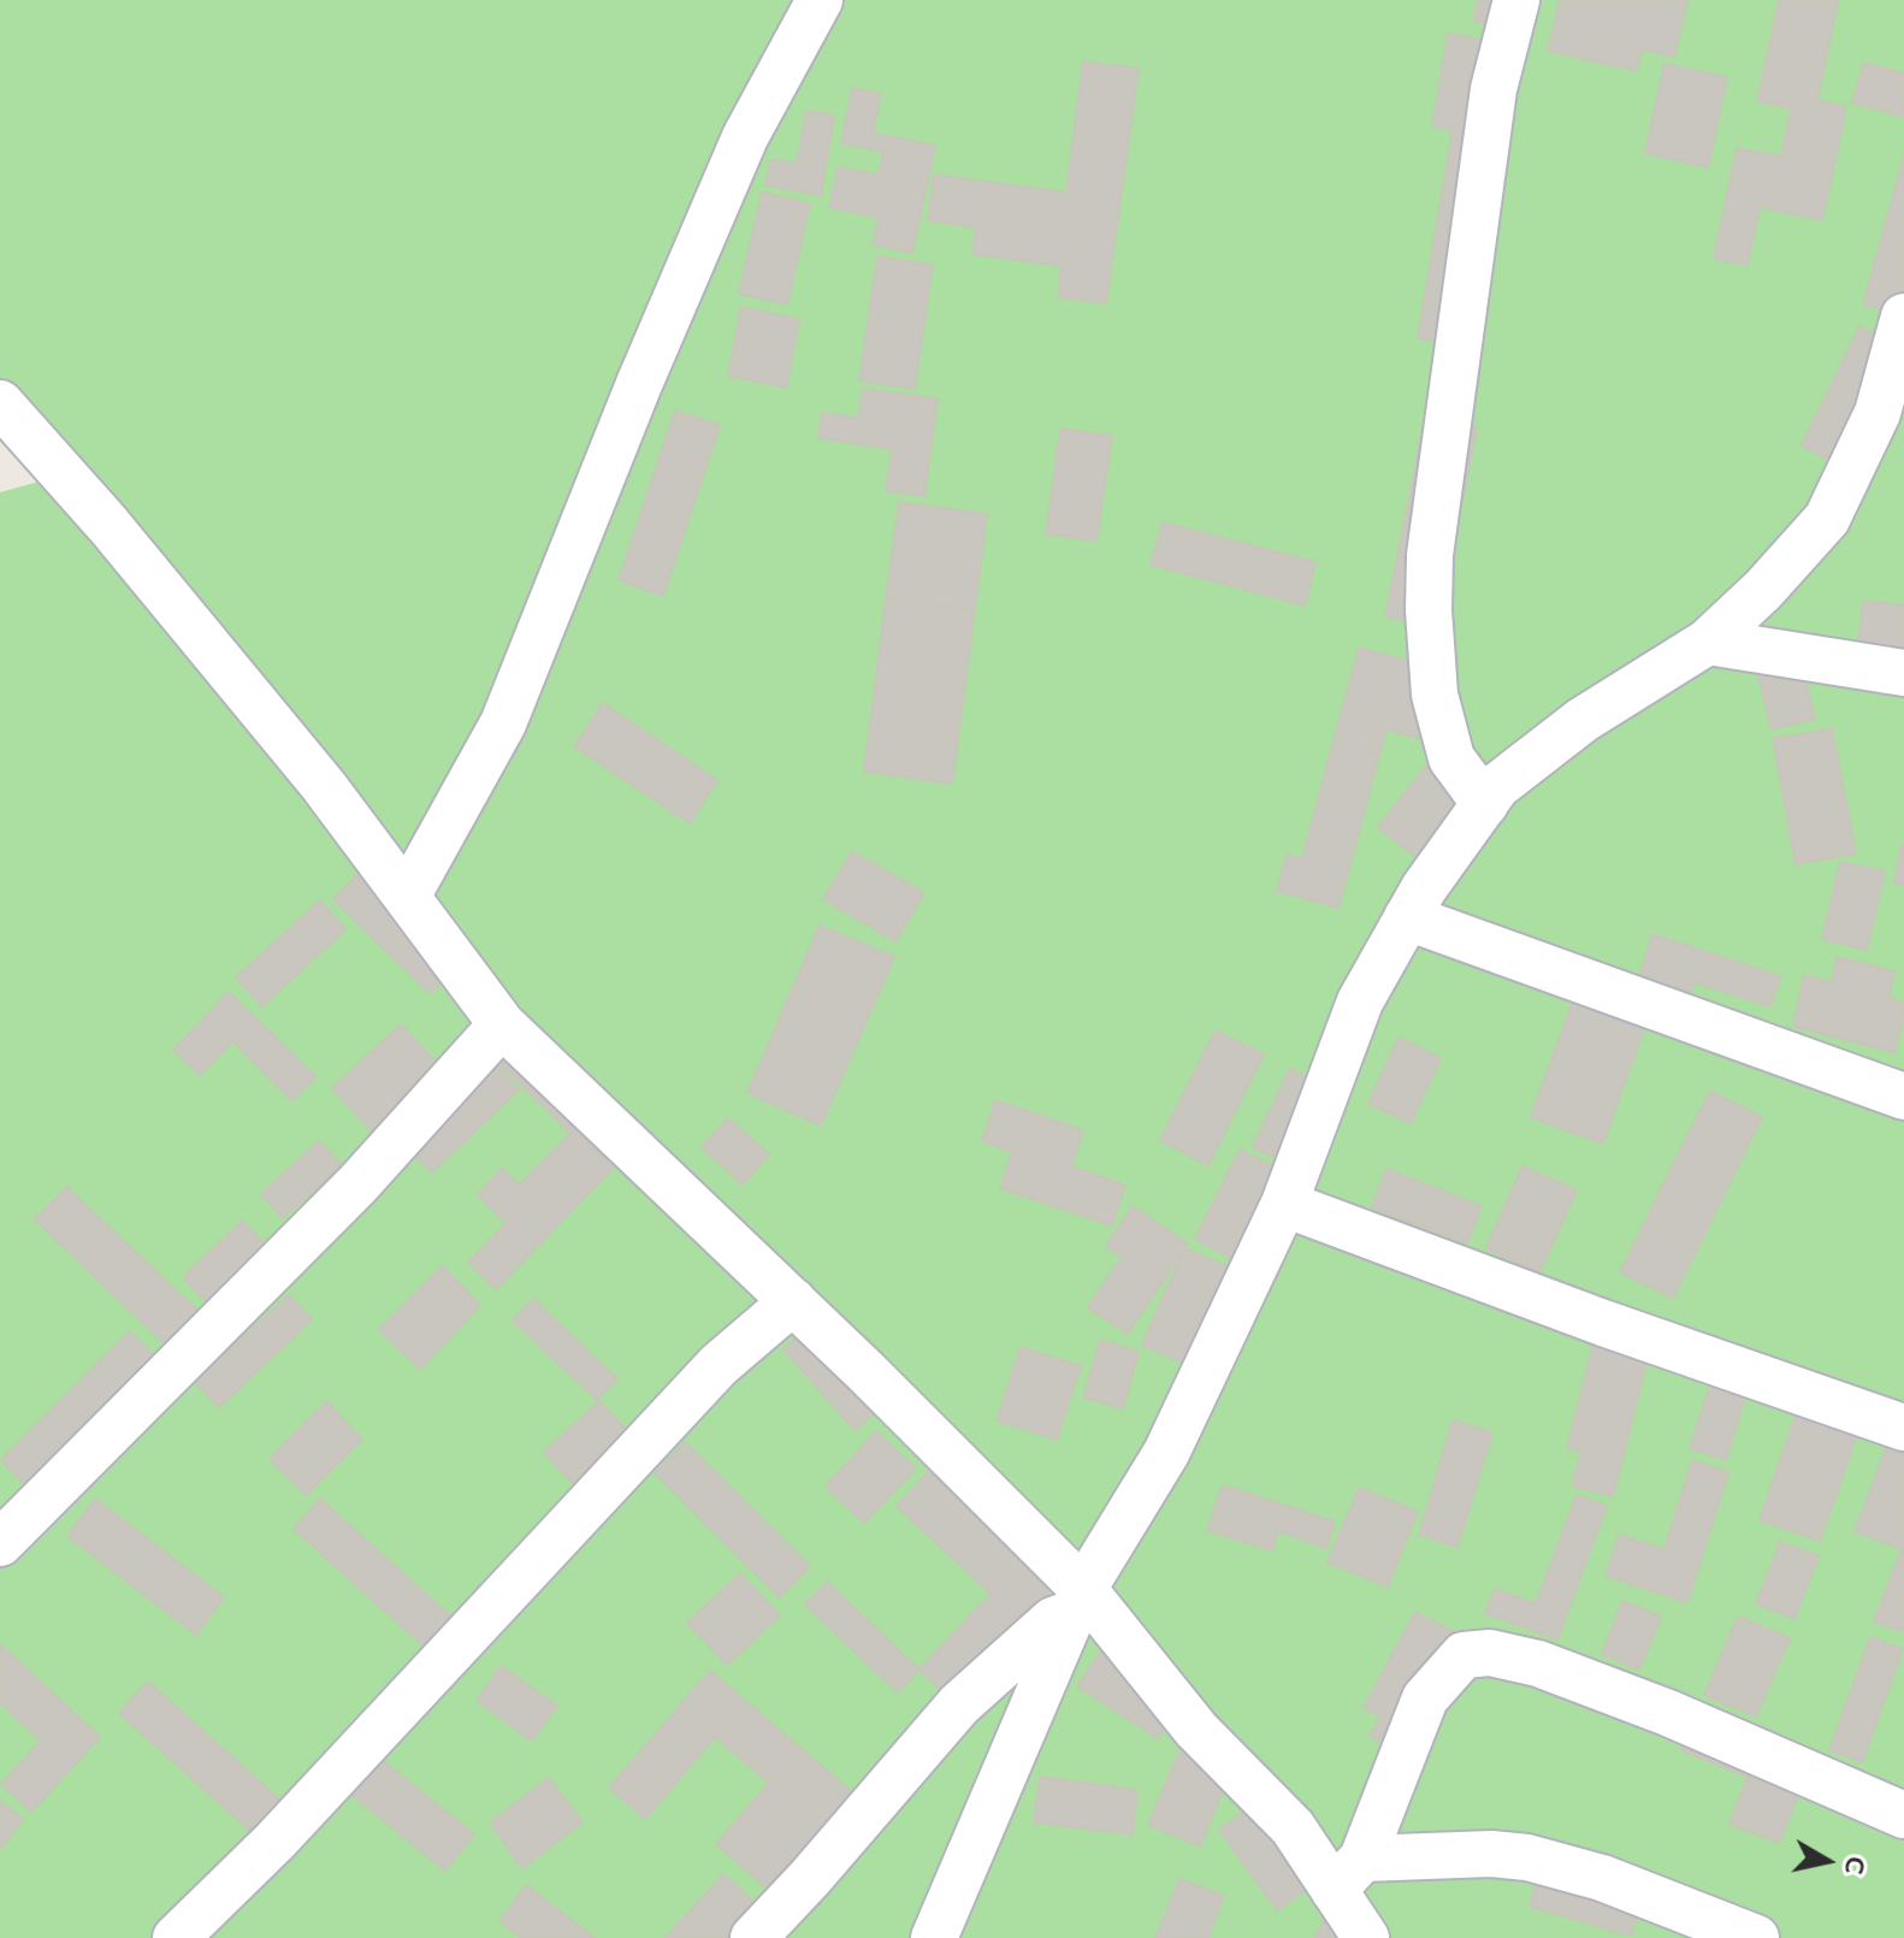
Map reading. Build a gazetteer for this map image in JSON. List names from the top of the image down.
{
  "north": "right"
}
